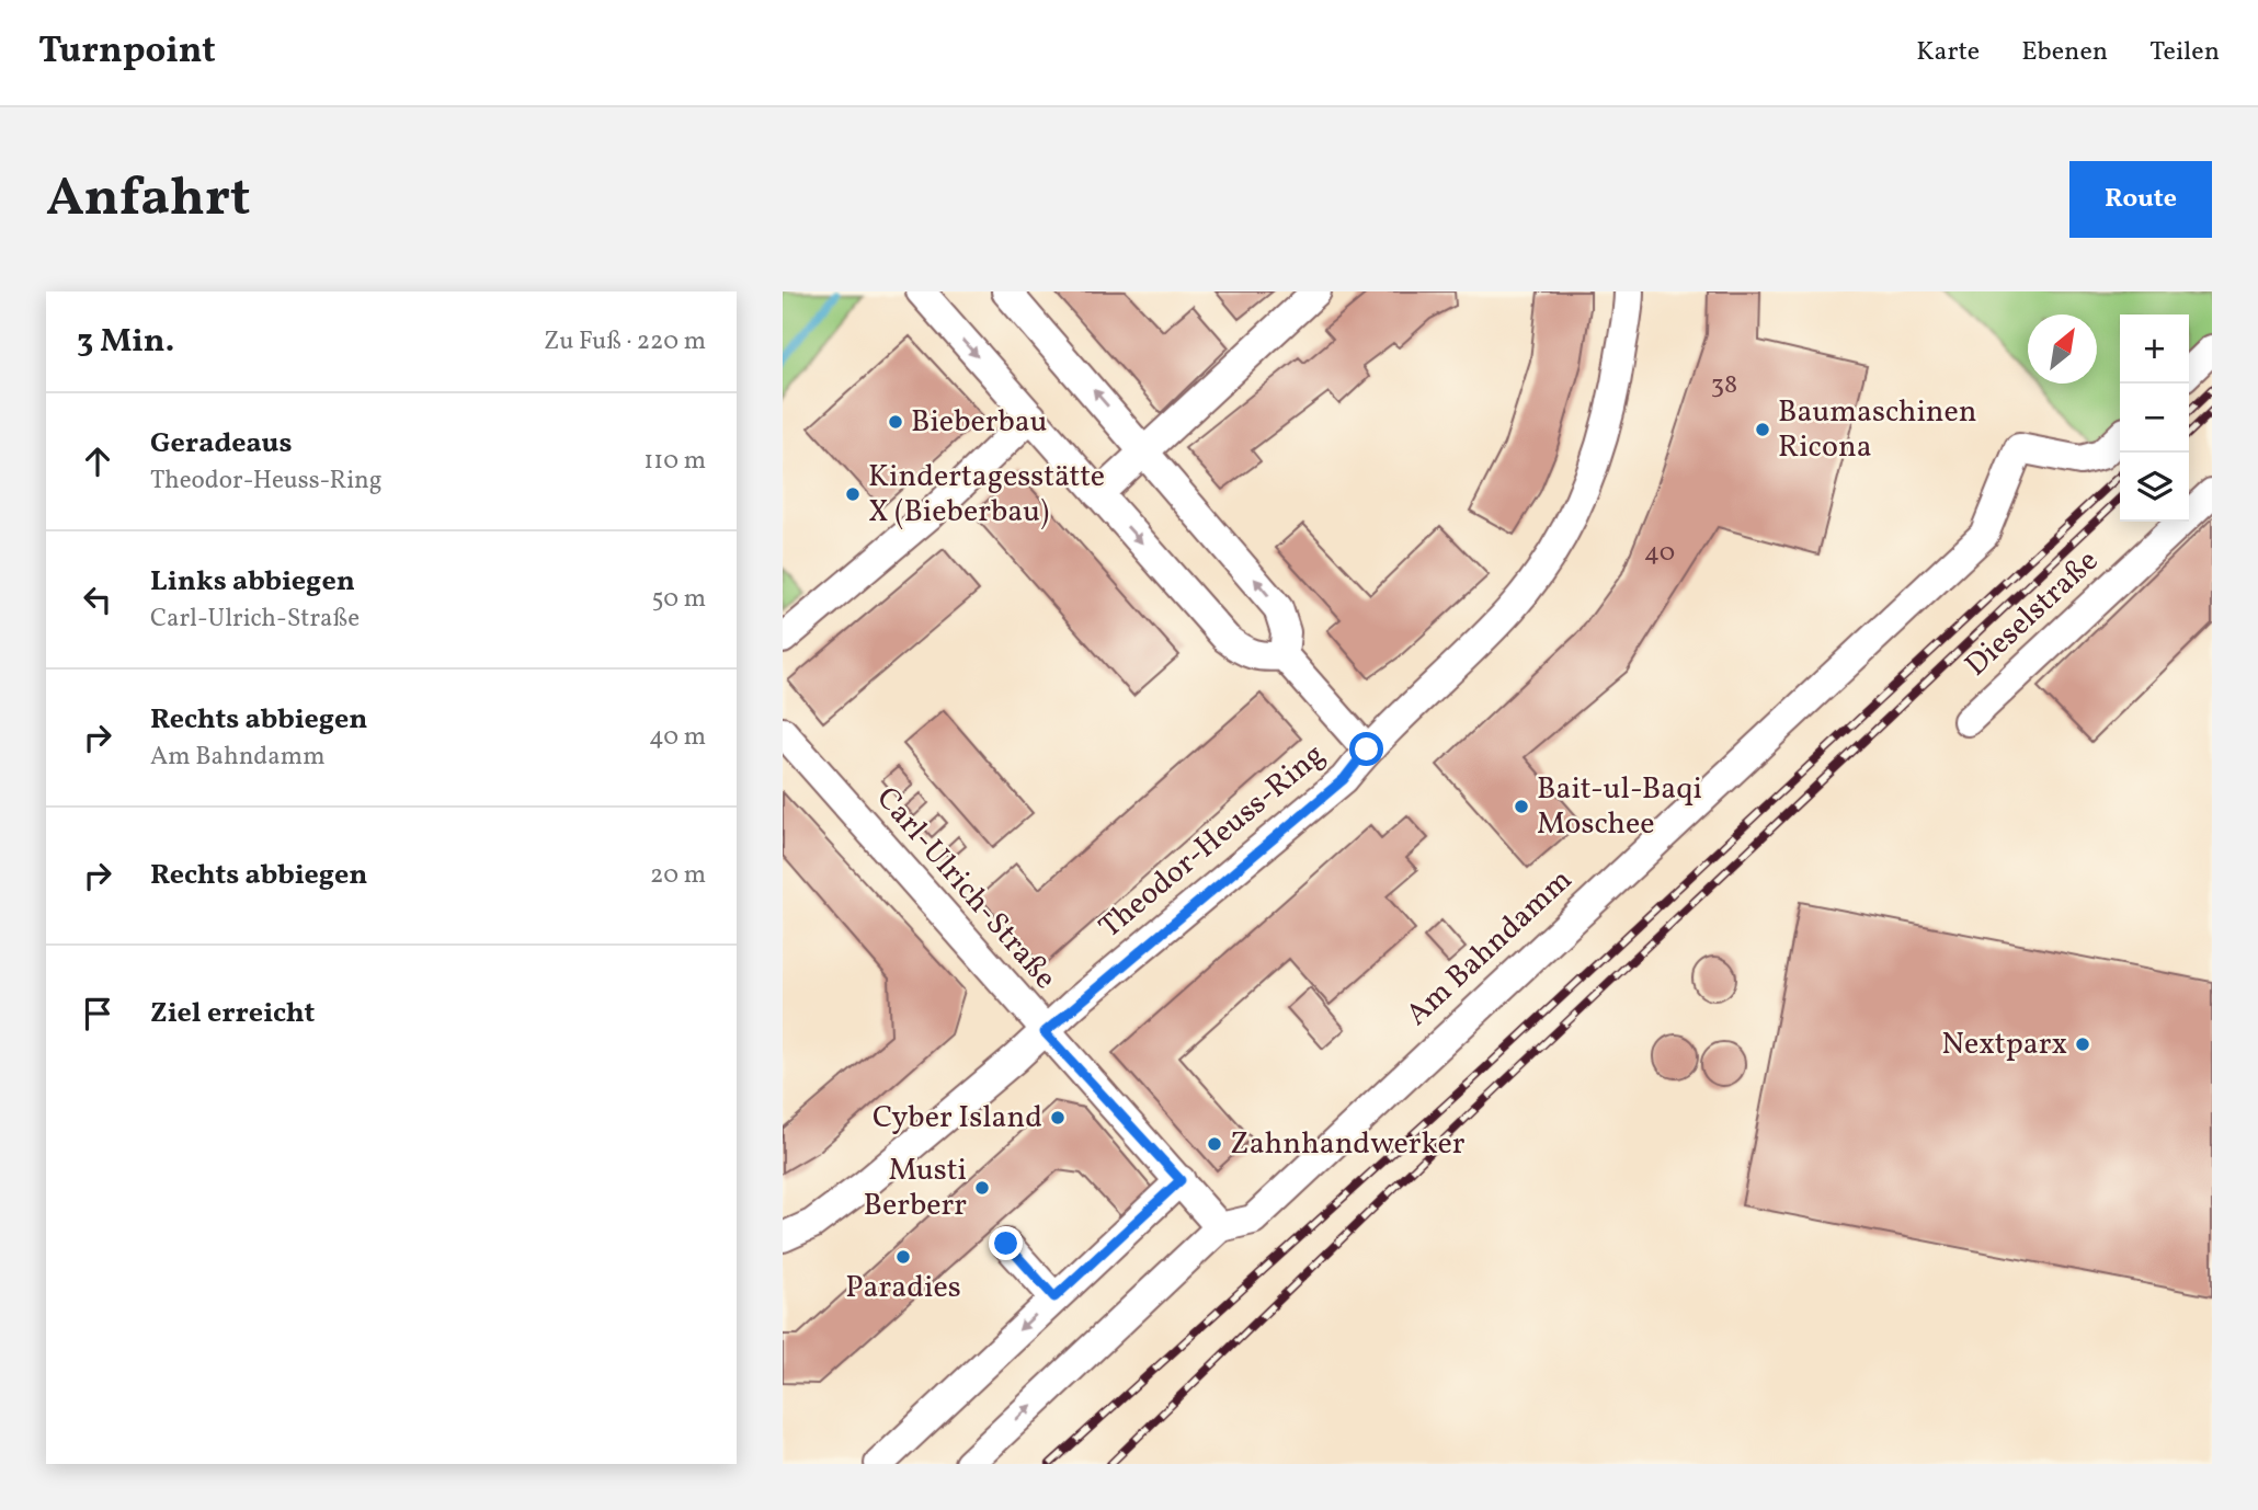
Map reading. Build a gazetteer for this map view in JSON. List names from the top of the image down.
{
  "streets": {
    "street": [
      "Dieselstraße",
      "Theodor-Heuss-Ring",
      "Carl-Ulrich-Straße",
      "Am Bahndamm"
    ]
  },
  "crossings": [
    ["Theodor-Heuss-Ring", "Carl-Ulrich-Straße"],
    ["Carl-Ulrich-Straße", "Am Bahndamm"]
  ],
  "places": [
    "Bieberbau",
    "Baumaschinen Ricona",
    "Kindertagesstätte X (Bieberbau)",
    "Bait-ul-Baqi Moschee",
    "Nextparx",
    "Cyber Island",
    "Zahnhandwerker",
    "Musti Berberr",
    "Paradies"
  ],
  "house_numbers": ["38", "40"],
  "north": "top right",
  "page": {
    "header": "Turnpoint",
    "nav": ["Karte", "Ebenen", "Teilen"],
    "buttons": "Route",
    "title": "Anfahrt",
    "heading": ["3 Min.", "Zu Fuß · 220 m"],
    "map_buttons": ["+", "−"],
    "list": [
      ["Geradeaus", "Theodor-Heuss-Ring", "110 m"],
      ["Links abbiegen", "Carl-Ulrich-Straße", "50 m"],
      ["Rechts abbiegen", "Am Bahndamm", "40 m"],
      ["Rechts abbiegen", "20 m"],
      "Ziel erreicht"
    ]
  }
}
